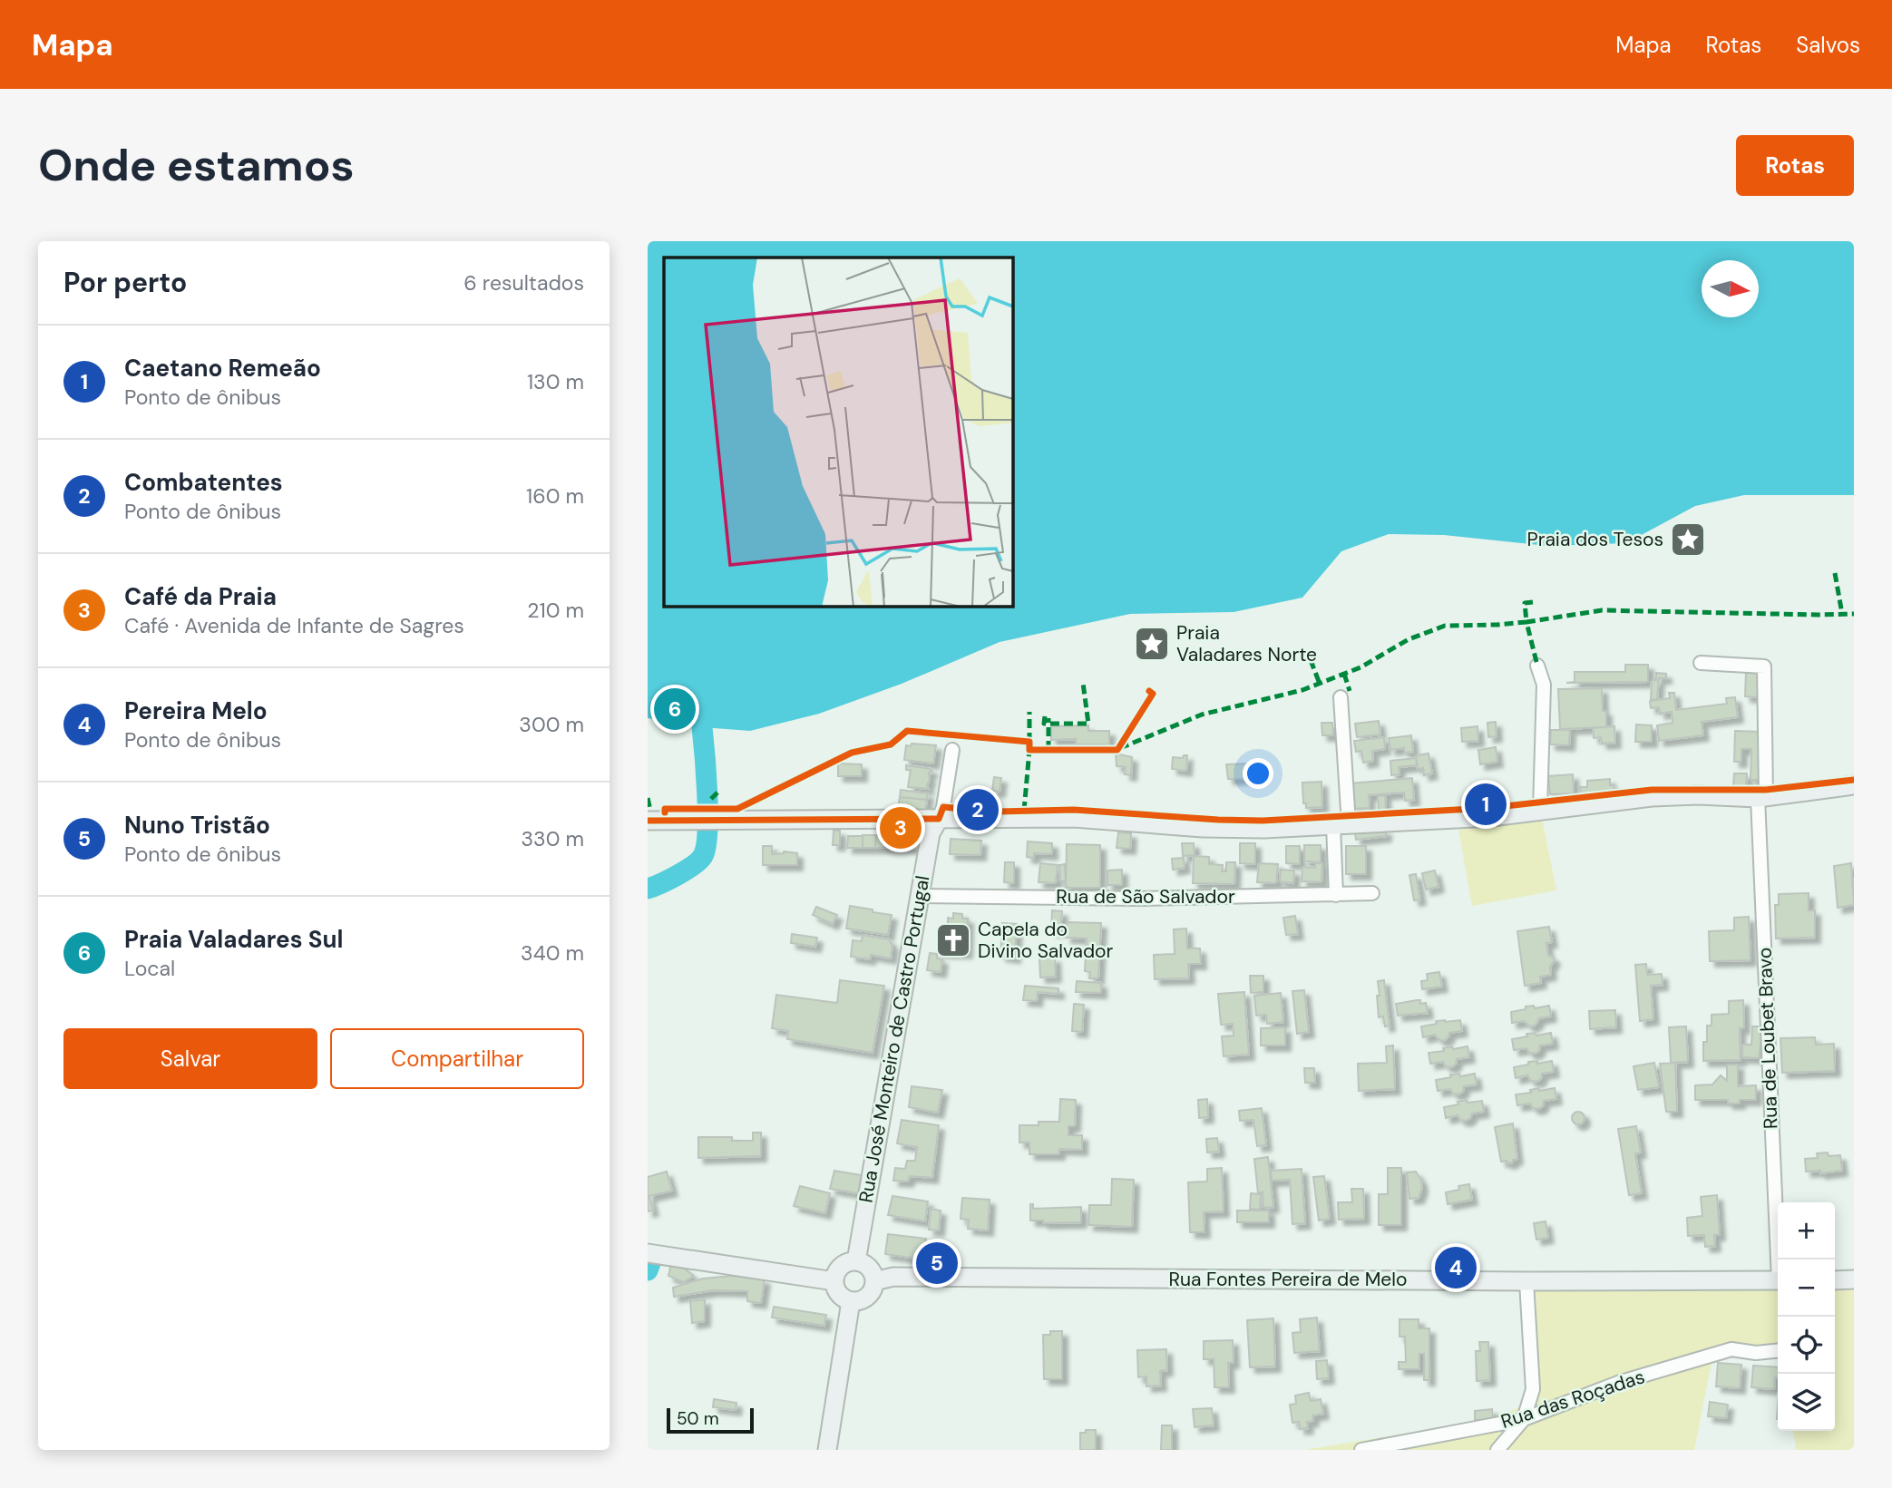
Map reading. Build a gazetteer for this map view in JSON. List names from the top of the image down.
{
  "streets": {
    "main road": ["Rua José Monteiro de Castro Portugal", "Rua Fontes Pereira de Melo"],
    "street": ["Rua de São Salvador", "Rua de Loubet Bravo", "Rua das Roçadas"]
  },
  "crossings": [
    ["Rua de São Salvador", "Rua José Monteiro de Castro Portugal"],
    ["Rua José Monteiro de Castro Portugal", "Rua Fontes Pereira de Melo"]
  ],
  "places": {
    "place": ["Praia dos Tesos", "Praia Valadares Norte"],
    "church": ["Capela do Divino Salvador"]
  },
  "scale_bar": "50 m",
  "north": "right",
  "page": {
    "header": "Mapa",
    "nav": ["Mapa", "Rotas", "Salvos"],
    "buttons": [
      "Rotas",
      ["Salvar", "Compartilhar"]
    ],
    "title": "Onde estamos",
    "heading": ["Por perto", "6 resultados"],
    "list": [
      {
        "mark": "1",
        "name": "Caetano Remeão",
        "note": "Ponto de ônibus",
        "value": "130 m"
      },
      {
        "mark": "2",
        "name": "Combatentes",
        "note": "Ponto de ônibus",
        "value": "160 m"
      },
      {
        "mark": "3",
        "name": "Café da Praia",
        "note": "Café · Avenida de Infante de Sagres",
        "value": "210 m"
      },
      {
        "mark": "4",
        "name": "Pereira Melo",
        "note": "Ponto de ônibus",
        "value": "300 m"
      },
      {
        "mark": "5",
        "name": "Nuno Tristão",
        "note": "Ponto de ônibus",
        "value": "330 m"
      },
      {
        "mark": "6",
        "name": "Praia Valadares Sul",
        "note": "Local",
        "value": "340 m"
      }
    ],
    "pins": [
      "6",
      "1",
      "2",
      "3",
      "5",
      "4"
    ],
    "map_buttons": ["+", "−"],
    "scale": "50 m"
  }
}
